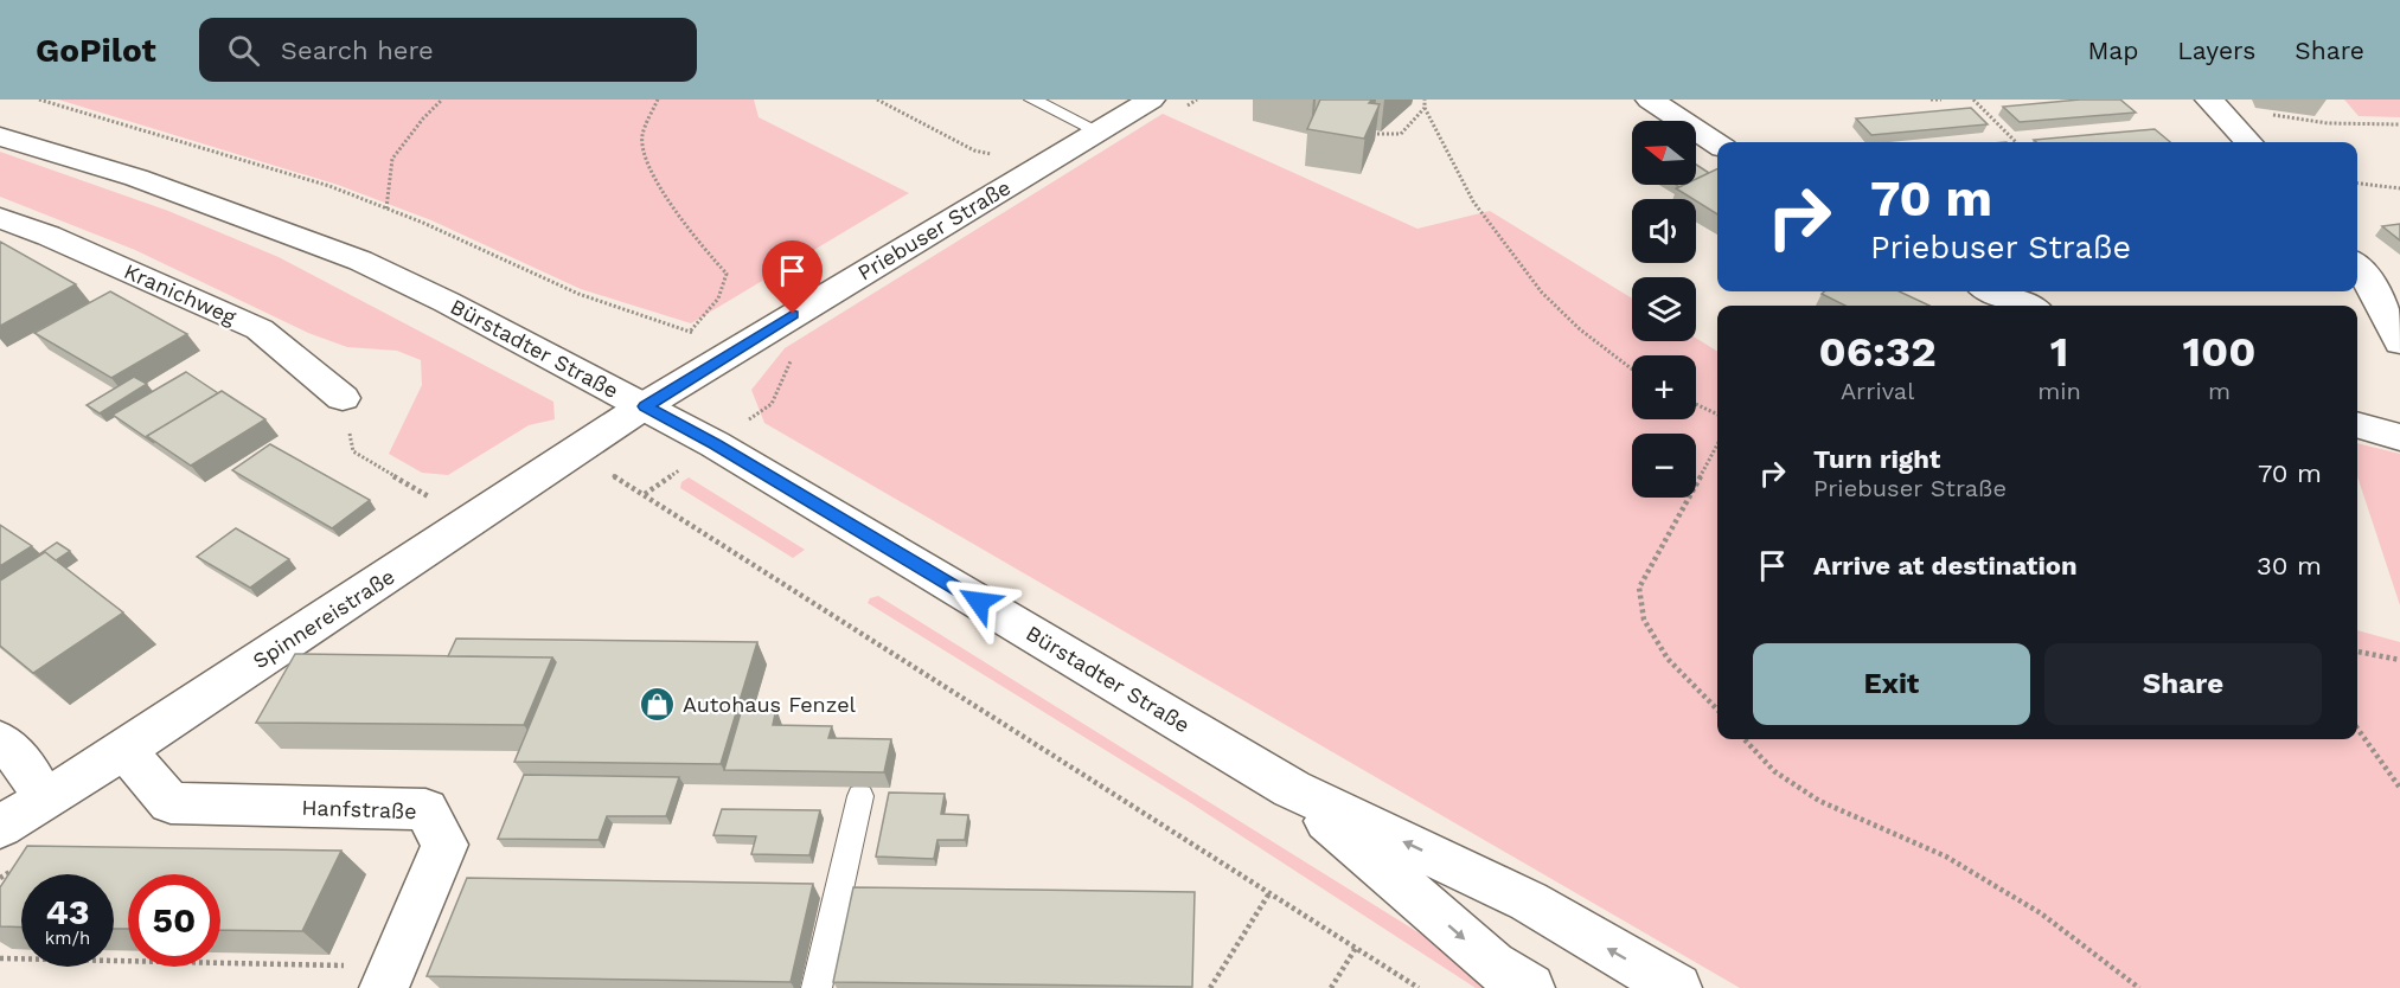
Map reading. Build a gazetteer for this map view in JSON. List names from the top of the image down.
{
  "streets": {
    "street": [
      "Priebuser Straße",
      "Kranichweg",
      "Bürstadter Straße",
      "Spinnereistraße",
      "Hanfstraße"
    ]
  },
  "crossings": [
    ["Priebuser Straße", "Bürstadter Straße"],
    ["Priebuser Straße", "Spinnereistraße"],
    ["Bürstadter Straße", "Spinnereistraße"],
    ["Spinnereistraße", "Hanfstraße"]
  ],
  "places": {
    "shop": ["Autohaus Fenzel"]
  },
  "north": "left",
  "page": {
    "header": "GoPilot",
    "search": "Search here",
    "nav": ["Map", "Layers", "Share"],
    "map_buttons": ["+", "−"],
    "turn": ["70 m", "Priebuser Straße"],
    "eta": [
      "06:32",
      "Arrival",
      "1",
      "min",
      "100",
      "m"
    ],
    "list": [
      {
        "name": "Turn right",
        "note": "Priebuser Straße",
        "value": "70 m"
      },
      {
        "name": "Arrive at destination",
        "value": "30 m"
      }
    ],
    "buttons": ["Exit", "Share"],
    "speed": "43 km/h",
    "limit": "50"
  }
}
